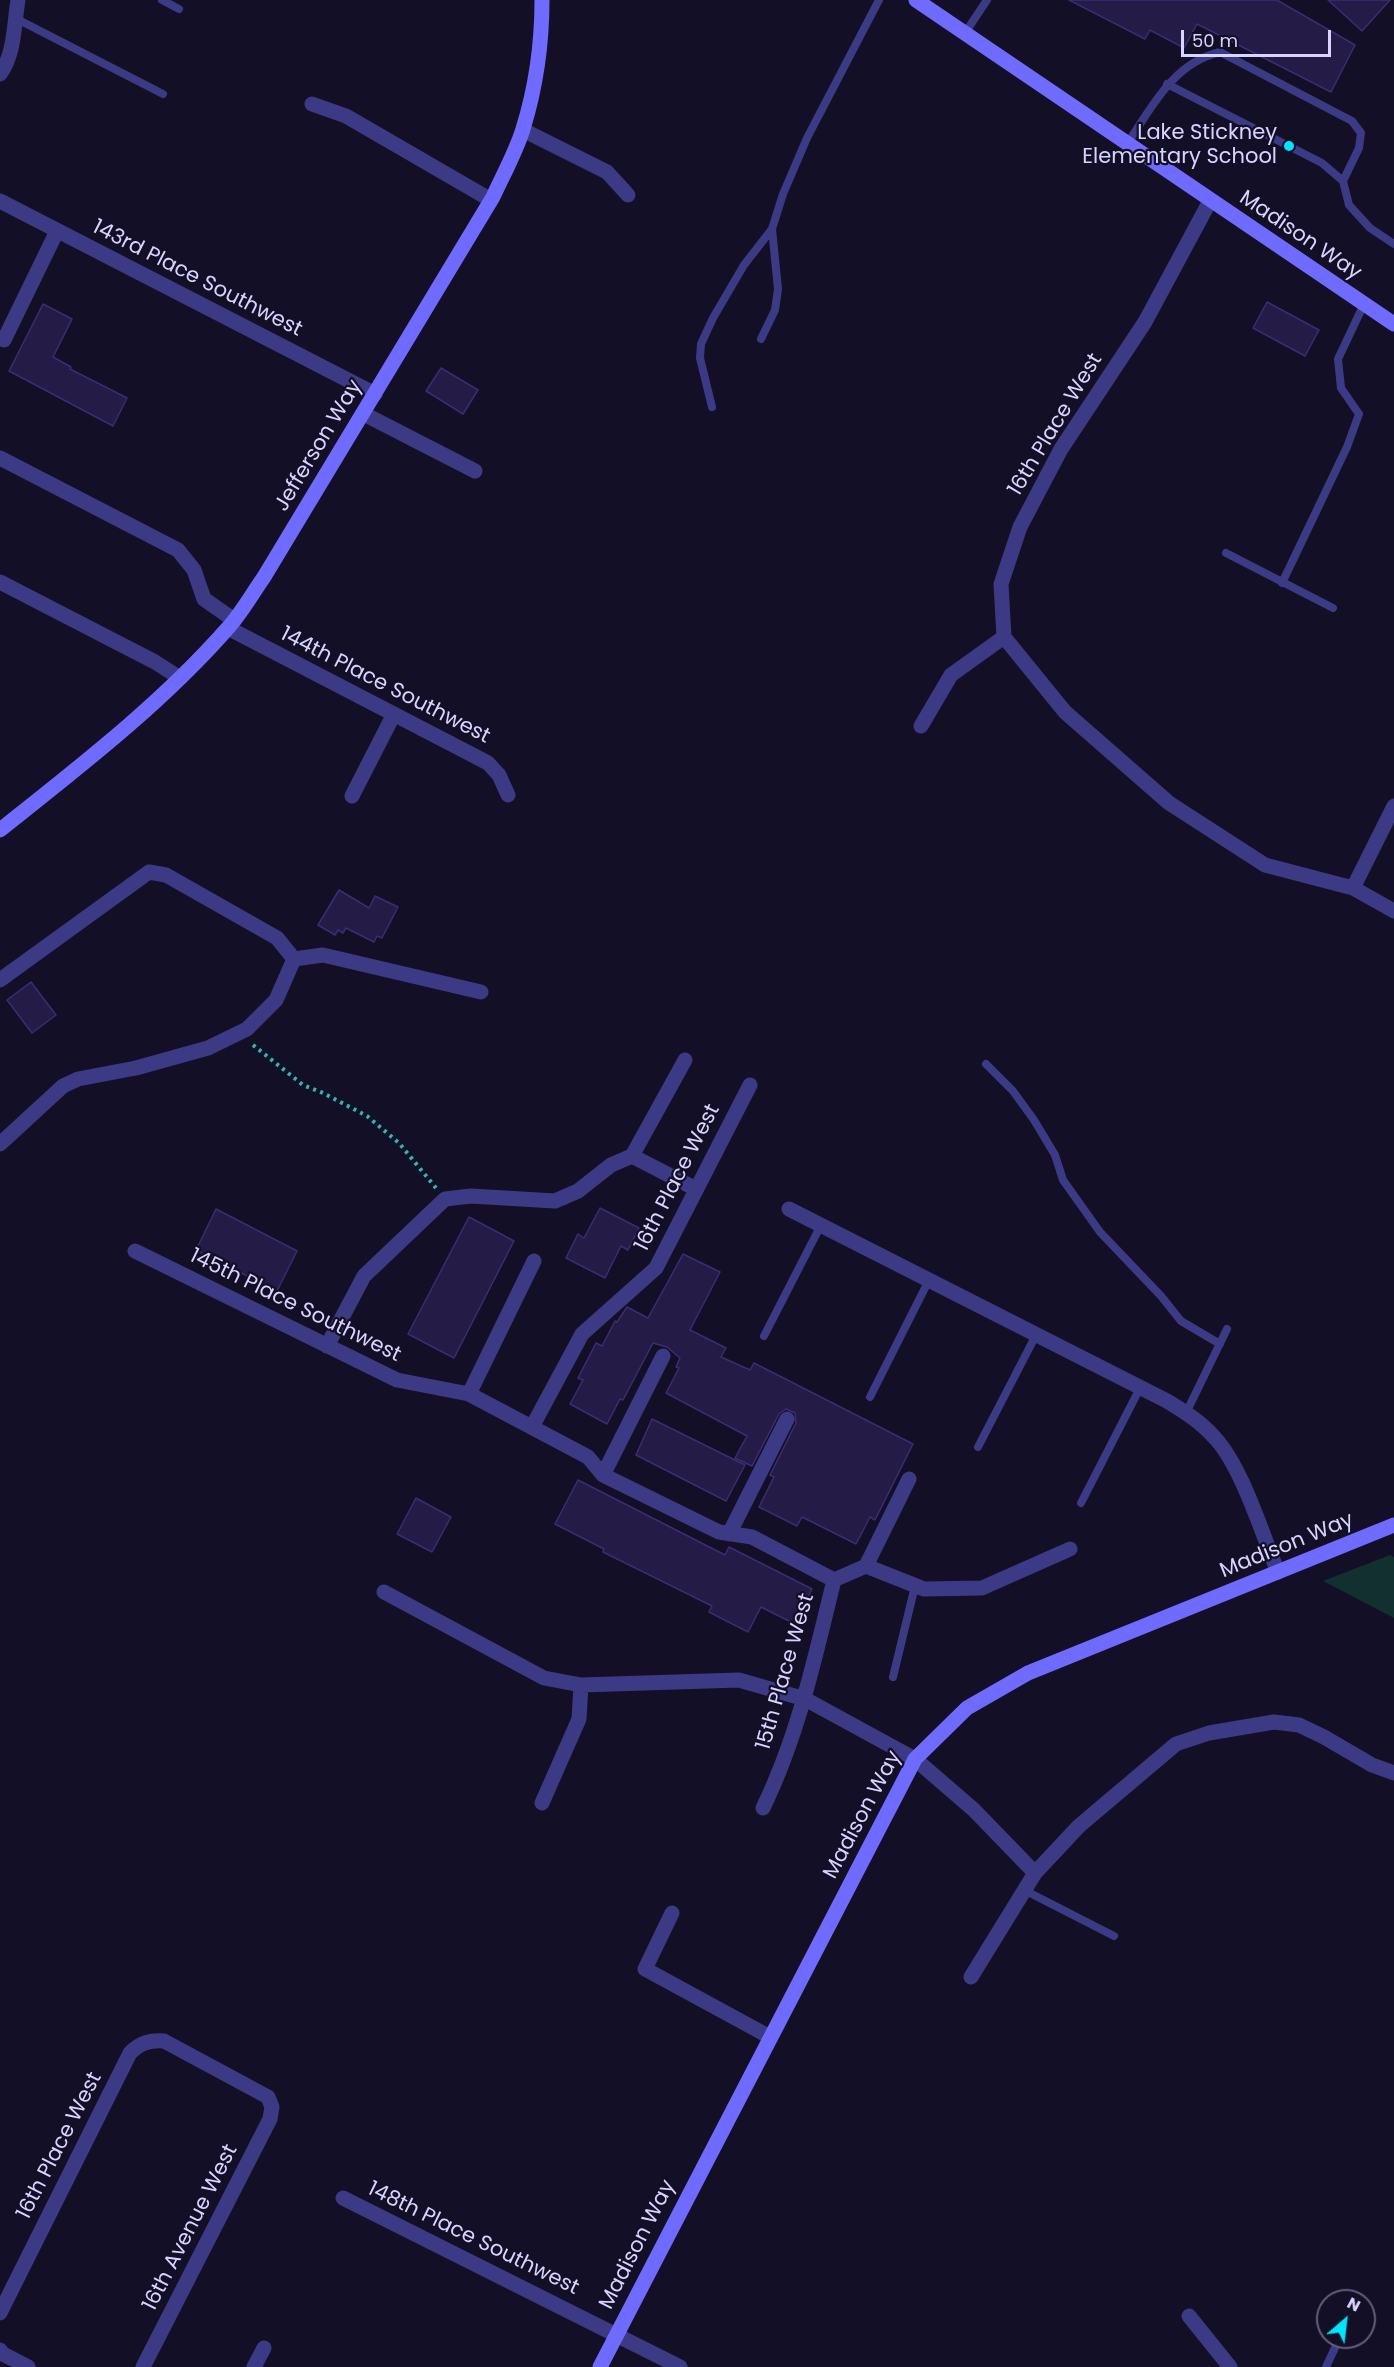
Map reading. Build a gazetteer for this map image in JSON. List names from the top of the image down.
{
  "streets": {
    "street": [
      "Madison Way",
      "143rd Place Southwest",
      "16th Place West",
      "Jefferson Way",
      "144th Place Southwest",
      "145th Place Southwest",
      "15th Place West",
      "16th Avenue West",
      "148th Place Southwest"
    ]
  },
  "crossings": [
    ["Madison Way", "16th Place West"],
    ["Madison Way", "148th Place Southwest"],
    ["143rd Place Southwest", "Jefferson Way"],
    ["16th Place West", "145th Place Southwest"],
    ["16th Place West", "16th Avenue West"],
    ["Jefferson Way", "144th Place Southwest"],
    ["145th Place Southwest", "15th Place West"]
  ],
  "places": ["Lake Stickney Elementary School"],
  "scale_bar": "50 m",
  "north": "top right"
}
